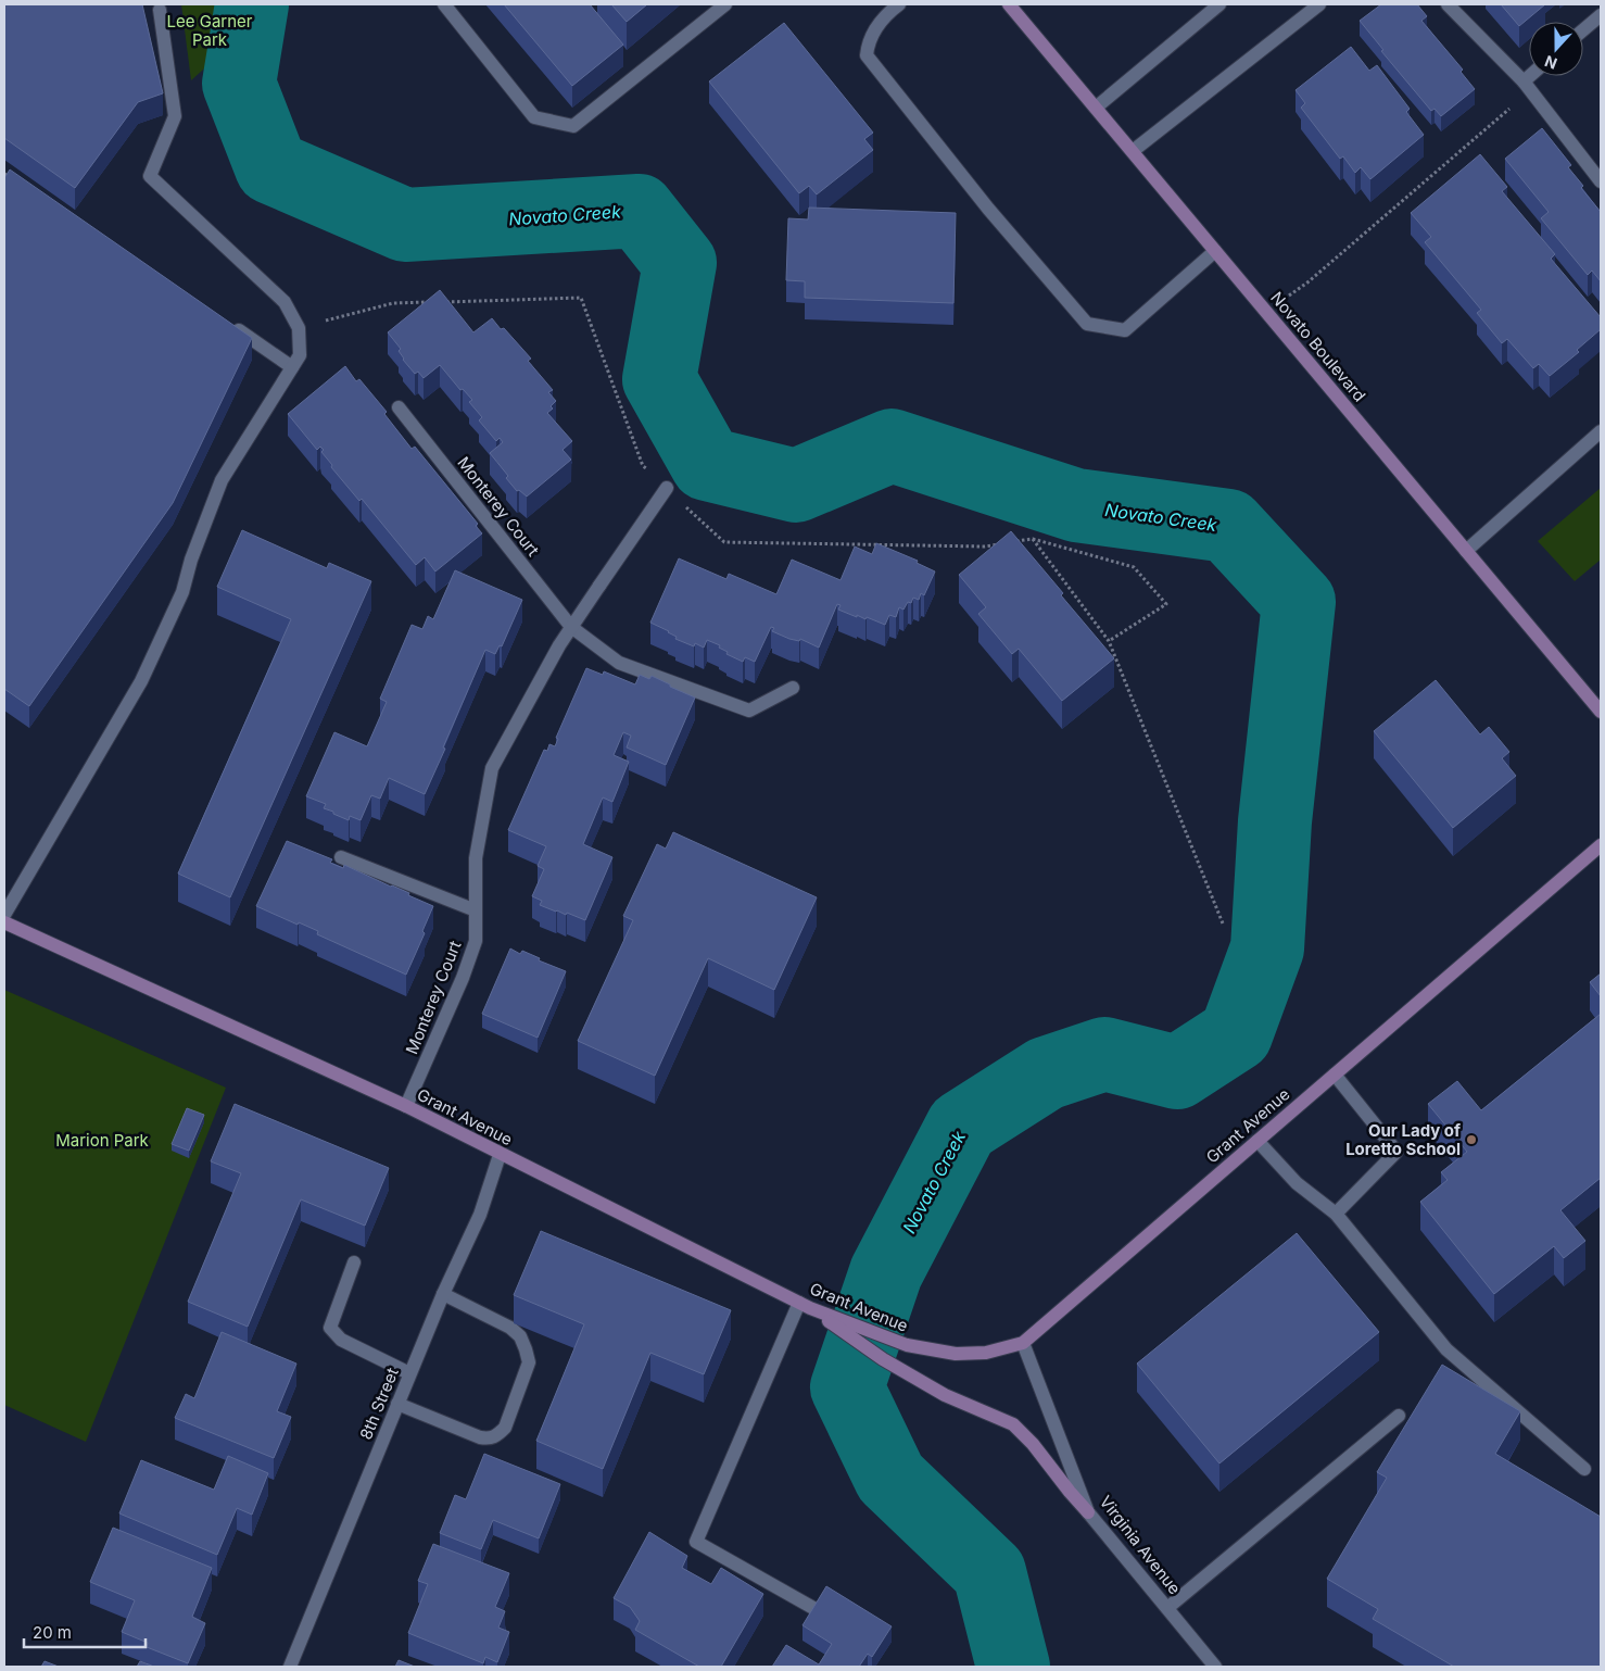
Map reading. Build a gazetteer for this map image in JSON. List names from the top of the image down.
{
  "streets": {
    "street": [
      "Novato Boulevard",
      "Monterey Court",
      "Grant Avenue",
      "8th Street",
      "Virginia Avenue"
    ]
  },
  "crossings": [
    ["Monterey Court", "Grant Avenue"],
    ["Grant Avenue", "8th Street"],
    ["Grant Avenue", "Virginia Avenue"]
  ],
  "water": ["Novato Creek"],
  "parks": ["Lee Garner Park", "Marion Park"],
  "places": ["Our Lady of Loretto School"],
  "scale_bar": "20 m",
  "north": "bottom"
}
